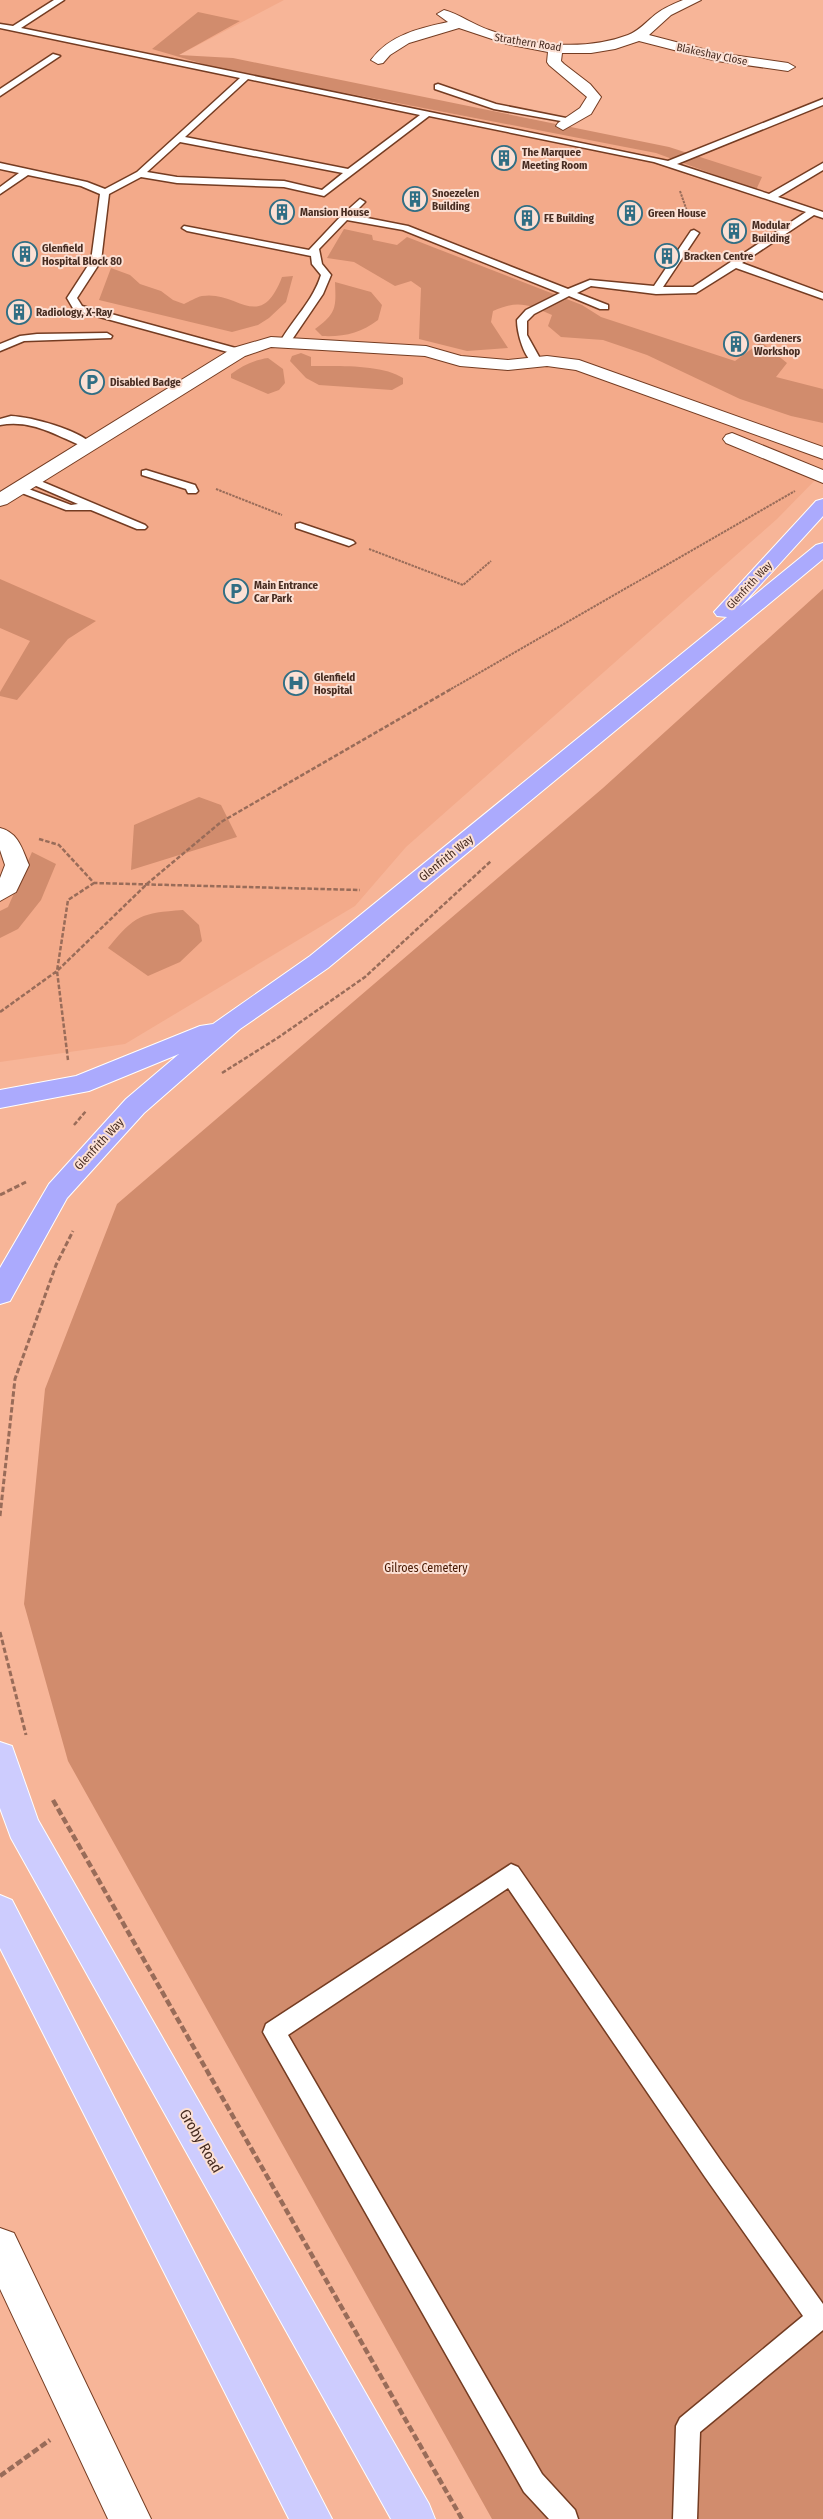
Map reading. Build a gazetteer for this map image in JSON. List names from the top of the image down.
{
  "streets": {
    "highway": ["Glenfrith Way"],
    "main road": ["Groby Road"],
    "street": ["Strathern Road", "Blakeshay Close"]
  },
  "crossings": [
    ["Strathern Road", "Blakeshay Close"]
  ],
  "parks": ["Gilroes Cemetery"],
  "places": {
    "building": [
      "The Marquee Meeting Room",
      "Snoezelen Building",
      "Mansion House",
      "Green House",
      "FE Building",
      "Modular Building",
      "Glenfield Hospital Block 80",
      "Bracken Centre",
      "Radiology, X-Ray",
      "Gardeners Workshop"
    ],
    "parking": ["Disabled Badge", "Main Entrance Car Park"],
    "hospital": ["Glenfield Hospital"]
  }
}
